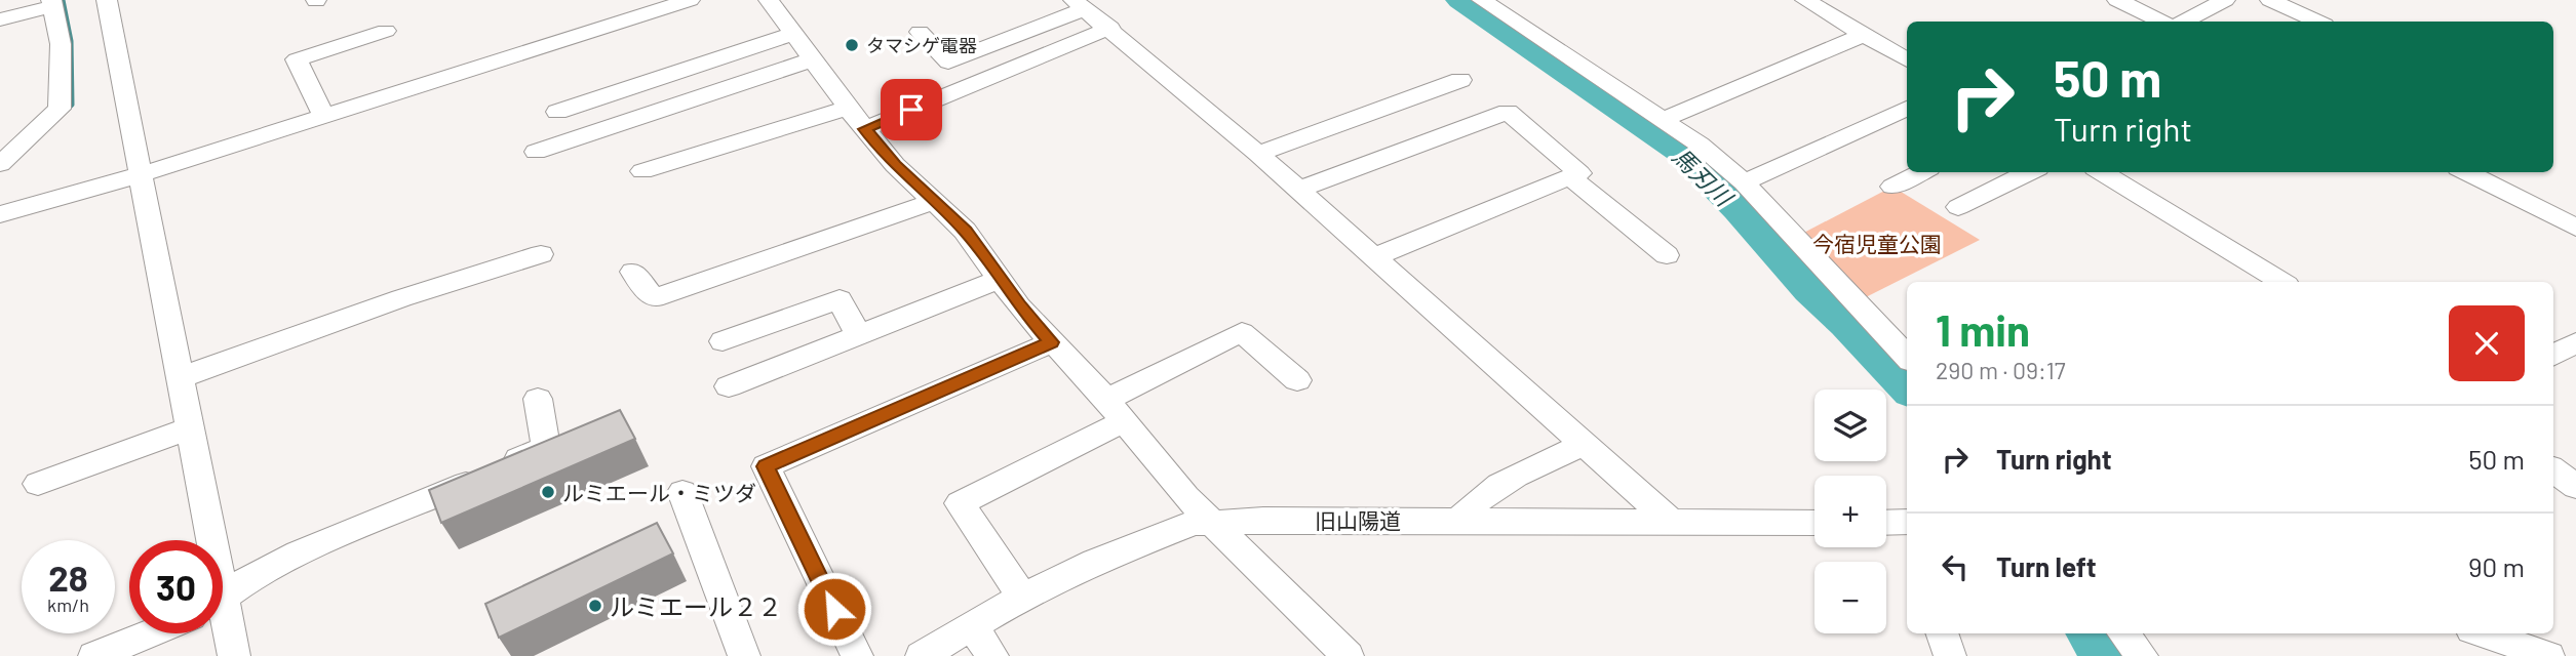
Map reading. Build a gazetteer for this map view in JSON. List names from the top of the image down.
{
  "streets": {
    "street": ["旧山陽道"]
  },
  "water": ["馬刃川"],
  "parks": ["今宿児童公園"],
  "places": ["タマシゲ電器", "ルミエール・ミツダ", "ルミエール２２"],
  "page": {
    "turn": ["50 m", "Turn right"],
    "heading": ["1 min", "290 m · 09:17"],
    "map_buttons": ["+", "−"],
    "list": [
      {
        "name": "Turn right",
        "value": "50 m"
      },
      {
        "name": "Turn left",
        "value": "90 m"
      }
    ],
    "speed": "28 km/h",
    "limit": "30"
  }
}
